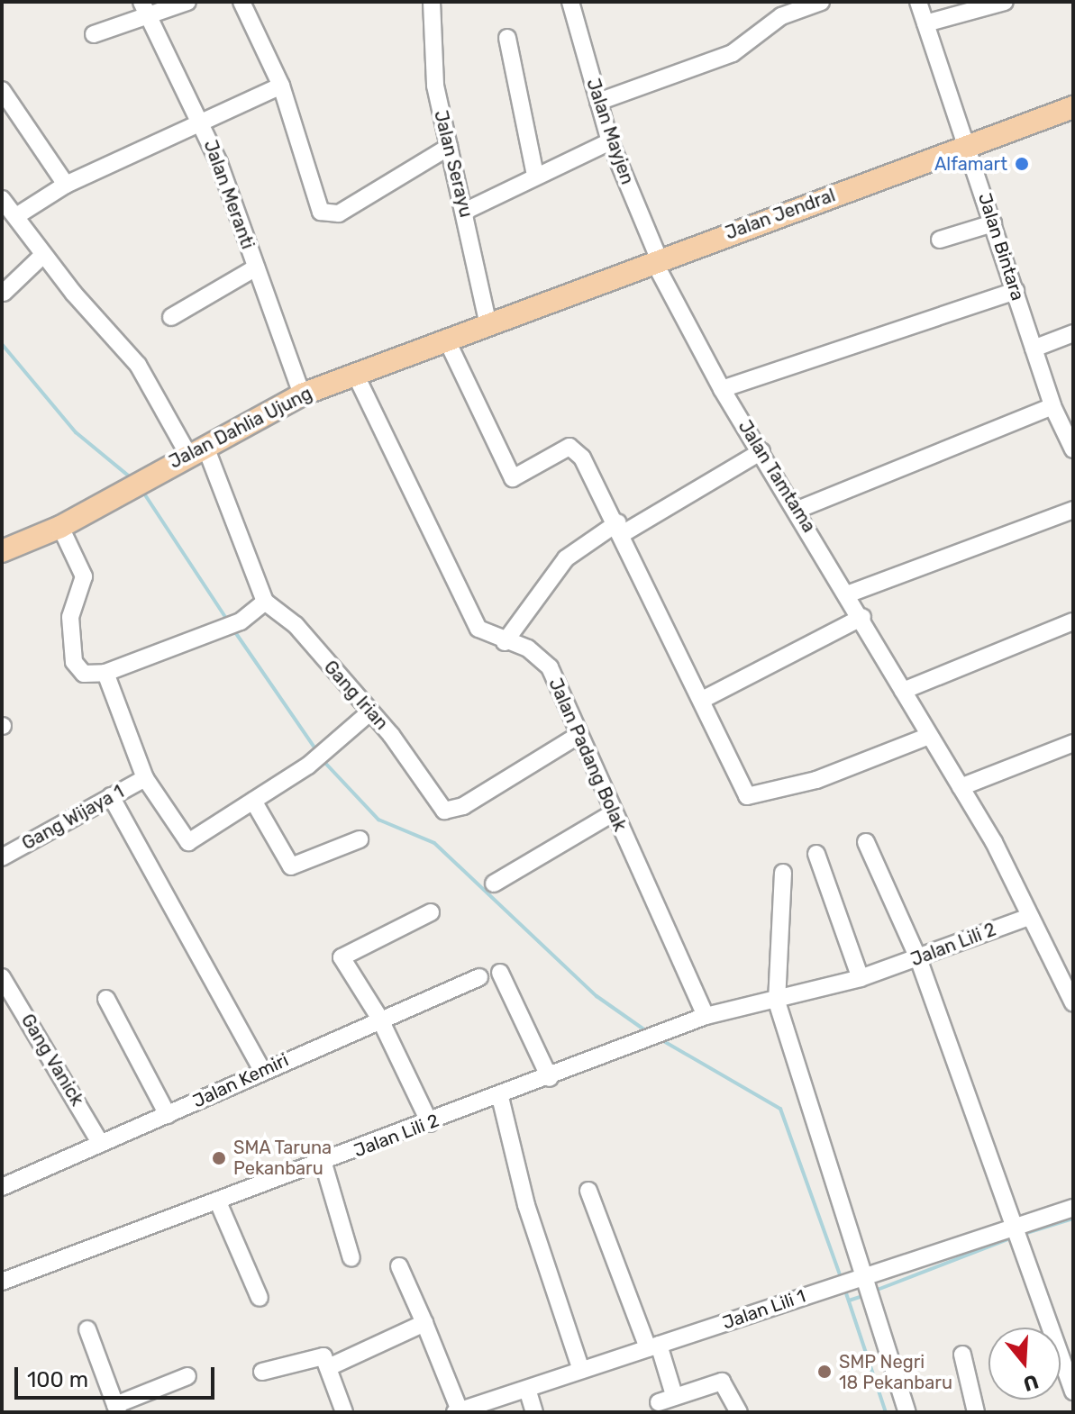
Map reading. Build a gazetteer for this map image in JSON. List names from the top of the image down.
{
  "streets": {
    "main road": ["Jalan Jendral", "Jalan Dahlia Ujung"],
    "street": [
      "Jalan Mayjen",
      "Jalan Serayu",
      "Jalan Meranti",
      "Jalan Bintara",
      "Jalan Tamtama",
      "Gang Irian",
      "Jalan Padang Bolak",
      "Gang Wijaya 1",
      "Jalan Lili 2",
      "Gang Vanick",
      "Jalan Kemiri",
      "Jalan Lili 1"
    ]
  },
  "crossings": [
    ["Jalan Mayjen", "Jalan Jendral"],
    ["Jalan Mayjen", "Jalan Tamtama"],
    ["Jalan Serayu", "Jalan Jendral"],
    ["Jalan Serayu", "Jalan Dahlia Ujung"],
    ["Jalan Meranti", "Jalan Dahlia Ujung"],
    ["Jalan Jendral", "Jalan Bintara"],
    ["Jalan Jendral", "Jalan Dahlia Ujung"],
    ["Jalan Jendral", "Jalan Tamtama"],
    ["Jalan Dahlia Ujung", "Jalan Padang Bolak"],
    ["Jalan Tamtama", "Jalan Lili 2"],
    ["Gang Irian", "Jalan Padang Bolak"],
    ["Jalan Padang Bolak", "Jalan Lili 2"],
    ["Gang Vanick", "Jalan Kemiri"]
  ],
  "places": ["Alfamart", "SMA Taruna Pekanbaru", "SMP Negri 18 Pekanbaru"],
  "scale_bar": "100 m",
  "north": "bottom"
}
